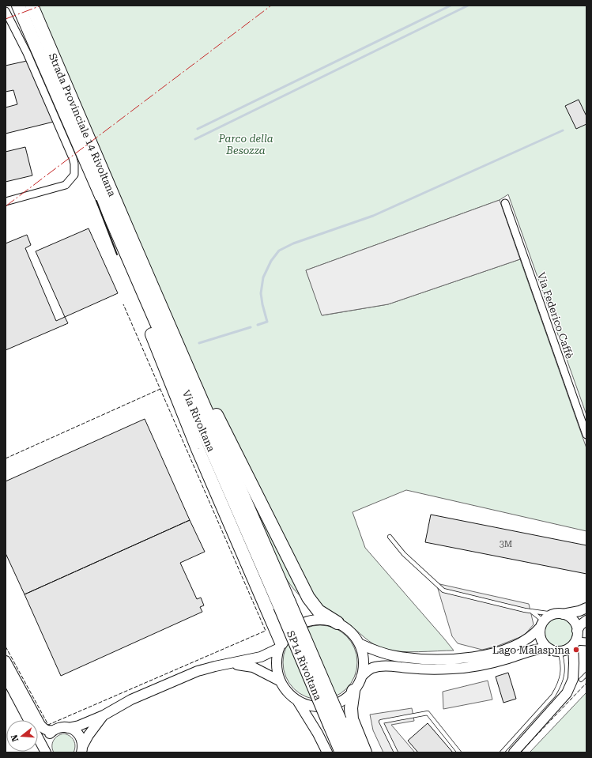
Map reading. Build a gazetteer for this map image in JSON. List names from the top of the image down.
{
  "streets": {
    "highway": ["Strada Provinciale 14 Rivoltana", "Via Rivoltana", "SP14 Rivoltana"],
    "street": ["Via Federico Caffè"]
  },
  "crossings": [
    ["Strada Provinciale 14 Rivoltana", "Via Rivoltana"],
    ["Via Rivoltana", "SP14 Rivoltana"]
  ],
  "parks": ["Parco della Besozza"],
  "places": ["Lago Malaspina"],
  "house_numbers": ["3M"],
  "north": "left"
}
